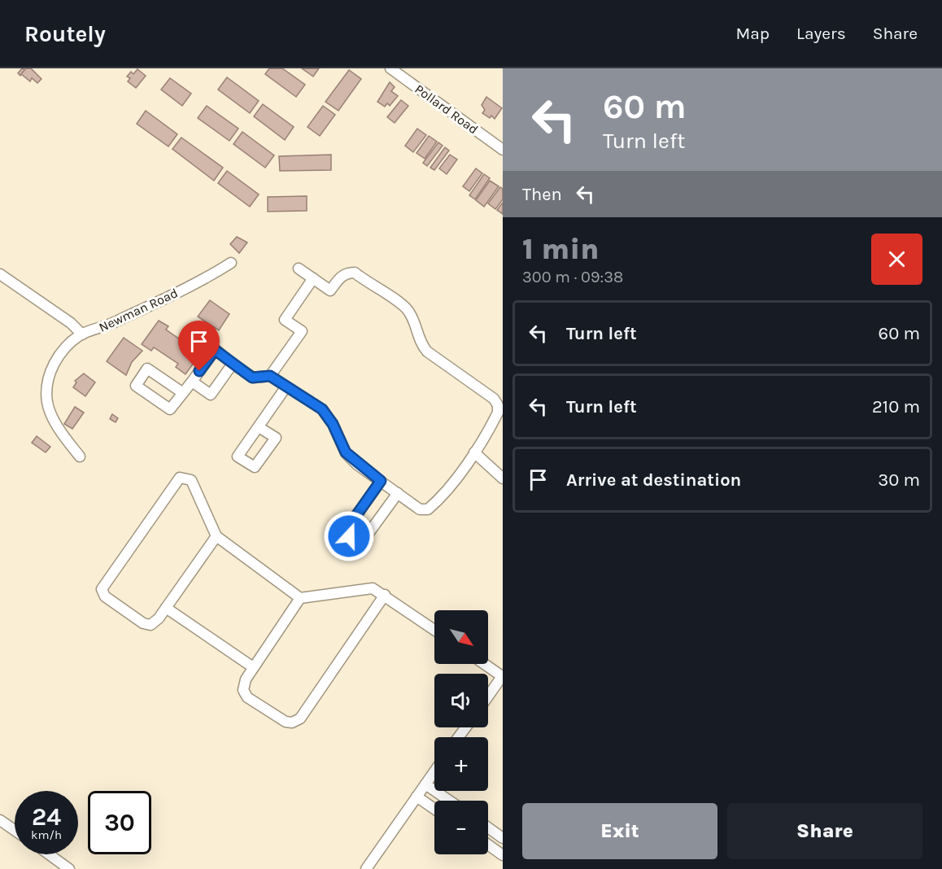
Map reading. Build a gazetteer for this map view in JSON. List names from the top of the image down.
{
  "streets": {
    "street": ["Pollard Road", "Newman Road"]
  },
  "north": "bottom right",
  "page": {
    "header": "Routely",
    "nav": ["Map", "Layers", "Share"],
    "turn": ["60 m", "Turn left"],
    "then": "Then",
    "heading": ["1 min", "300 m · 09:38"],
    "list": [
      {
        "name": "Turn left",
        "value": "60 m"
      },
      {
        "name": "Turn left",
        "value": "210 m"
      },
      {
        "name": "Arrive at destination",
        "value": "30 m"
      }
    ],
    "map_buttons": ["+", "−"],
    "speed": "24 km/h",
    "limit": "30",
    "buttons": ["Exit", "Share"]
  }
}
